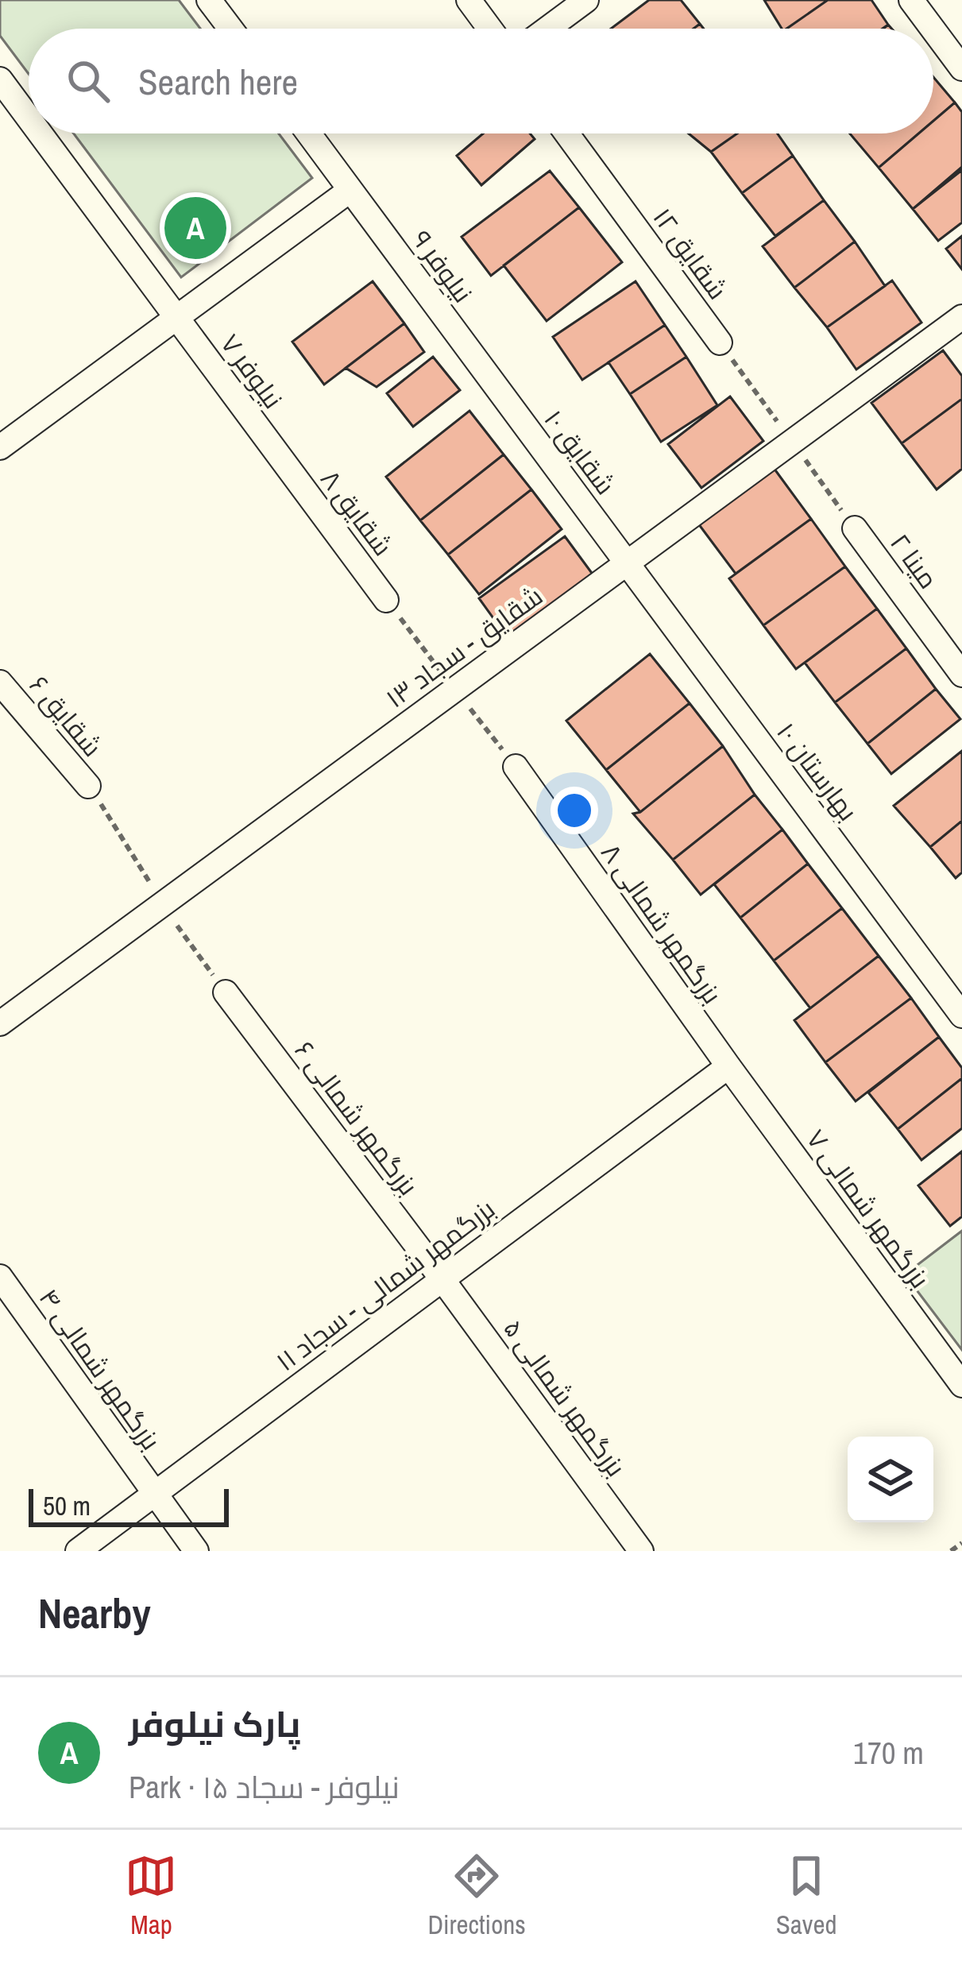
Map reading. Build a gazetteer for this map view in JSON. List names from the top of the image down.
{
  "streets": {
    "street": [
      "شقایق ۱۲",
      "نیلوفر ۹",
      "نیلوفر ۷",
      "شقایق ۱۰",
      "شقایق ۸",
      "مینا ۲",
      "شقایق - سجاد ۱۳",
      "شقایق ۶",
      "بهارستان ۱۰",
      "بزرگمهر شمالی ۸",
      "بزرگمهر شمالی ۶",
      "بزرگمهر شمالی ۷",
      "بزرگمهر شمالی - سجاد ۱۱",
      "بزرگمهر شمالی ۴",
      "بزرگمهر شمالی ۵"
    ]
  },
  "crossings": [
    ["نیلوفر ۹", "شقایق ۱۰"],
    ["نیلوفر ۷", "شقایق ۸"],
    ["شقایق ۱۰", "شقایق - سجاد ۱۳"],
    ["شقایق ۱۰", "بهارستان ۱۰"],
    ["شقایق - سجاد ۱۳", "بهارستان ۱۰"],
    ["بزرگمهر شمالی ۸", "بزرگمهر شمالی ۷"],
    ["بزرگمهر شمالی ۸", "بزرگمهر شمالی - سجاد ۱۱"],
    ["بزرگمهر شمالی ۶", "بزرگمهر شمالی - سجاد ۱۱"],
    ["بزرگمهر شمالی ۶", "بزرگمهر شمالی ۵"],
    ["بزرگمهر شمالی ۷", "بزرگمهر شمالی - سجاد ۱۱"],
    ["بزرگمهر شمالی - سجاد ۱۱", "بزرگمهر شمالی ۴"],
    ["بزرگمهر شمالی - سجاد ۱۱", "بزرگمهر شمالی ۵"]
  ],
  "scale_bar": "50 m",
  "page": {
    "search": "Search here",
    "pins": "A",
    "scale": "50 m",
    "heading": "Nearby",
    "list": [
      {
        "mark": "A",
        "name": "پارک نیلوفر",
        "note": "Park · نیلوفر - سجاد ۱۵",
        "value": "170 m"
      }
    ],
    "nav": ["Map", "Directions", "Saved"]
  }
}
